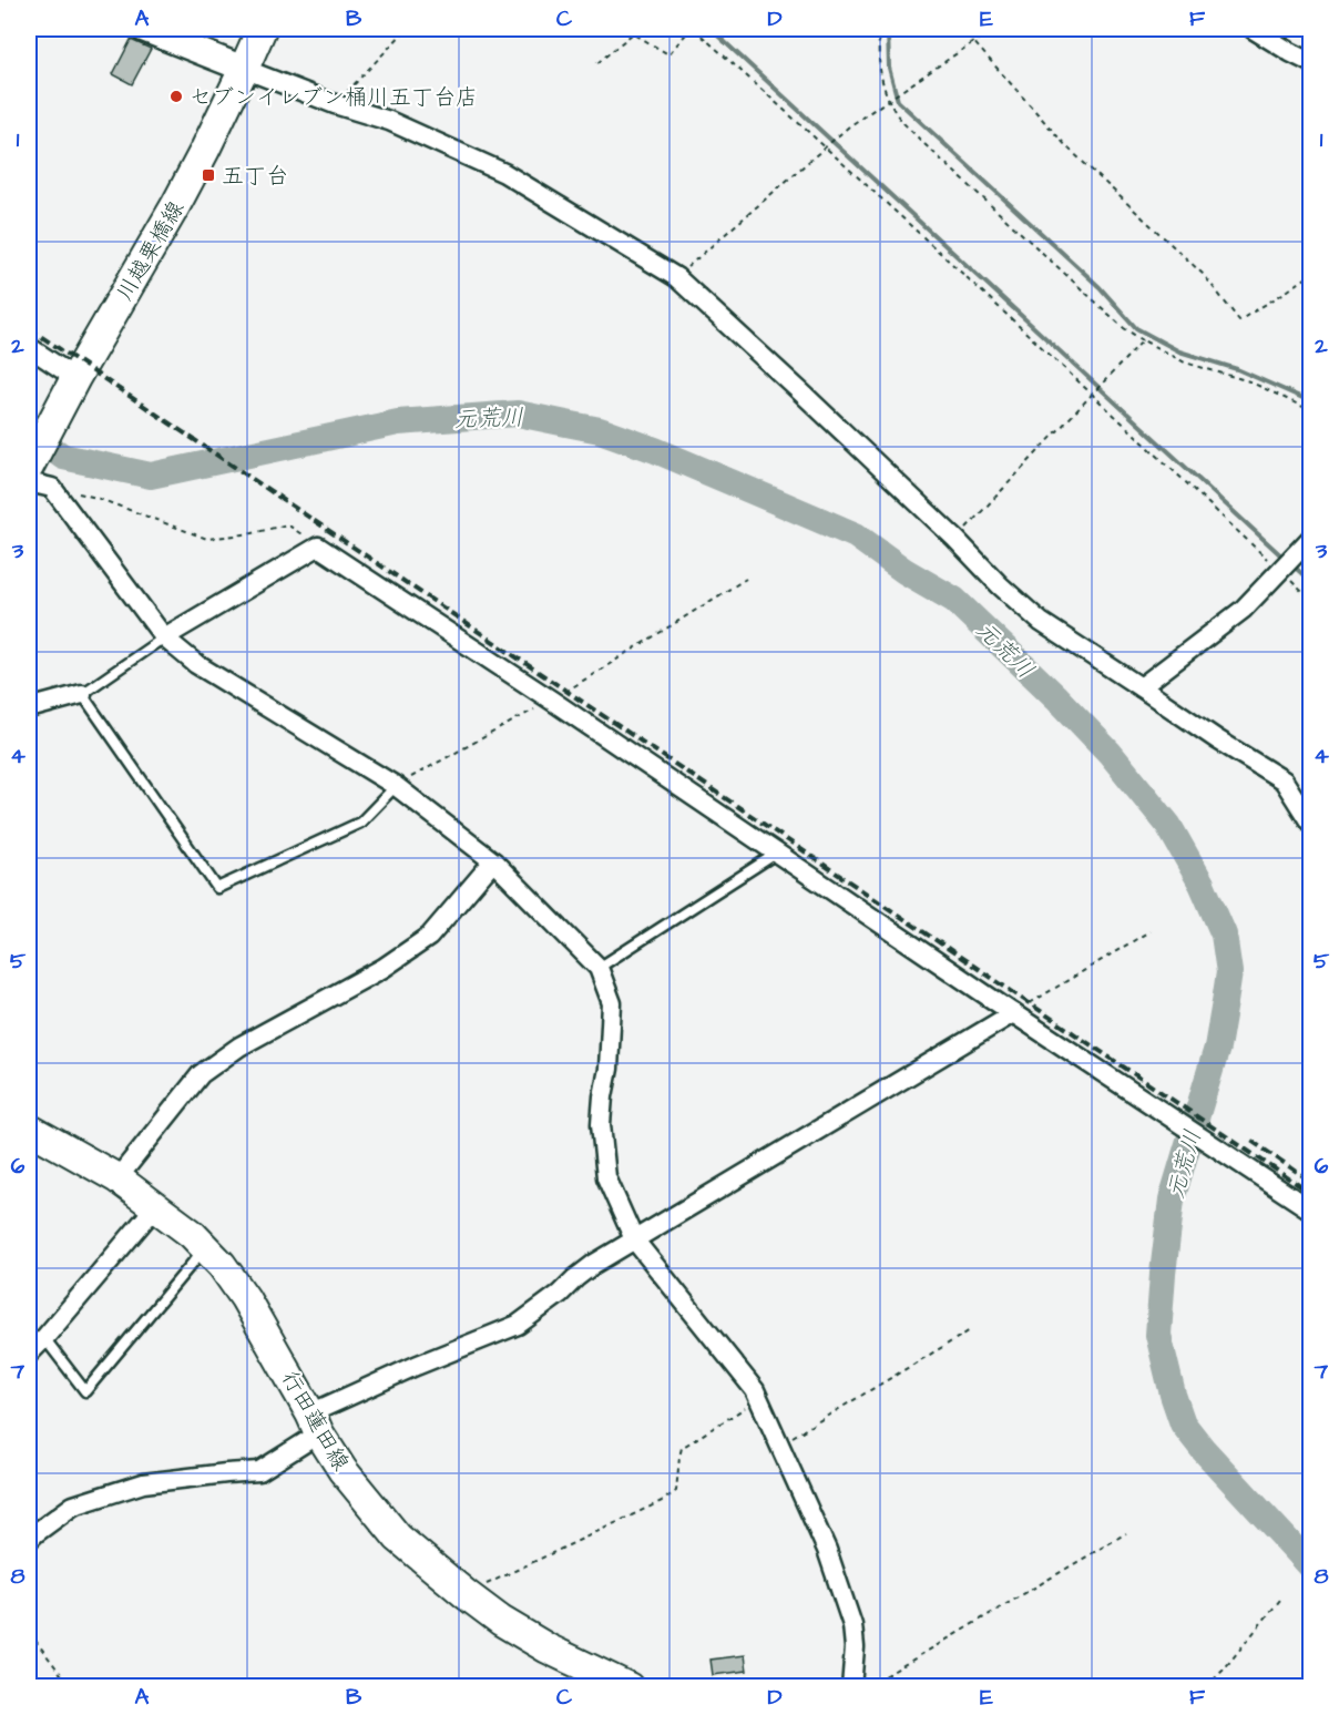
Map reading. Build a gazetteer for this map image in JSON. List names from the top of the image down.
{
  "streets": {
    "main road": ["川越栗橋線", "行田蓮田線"]
  },
  "water": ["元荒川"],
  "places": {
    "other": ["セブンイレブン桶川五丁台店"],
    "transit": ["五丁台"]
  },
  "grid": {
    "columns": [
      "A",
      "B",
      "C",
      "D",
      "E",
      "F"
    ],
    "rows": [
      "1",
      "2",
      "3",
      "4",
      "5",
      "6",
      "7",
      "8"
    ]
  }
}
